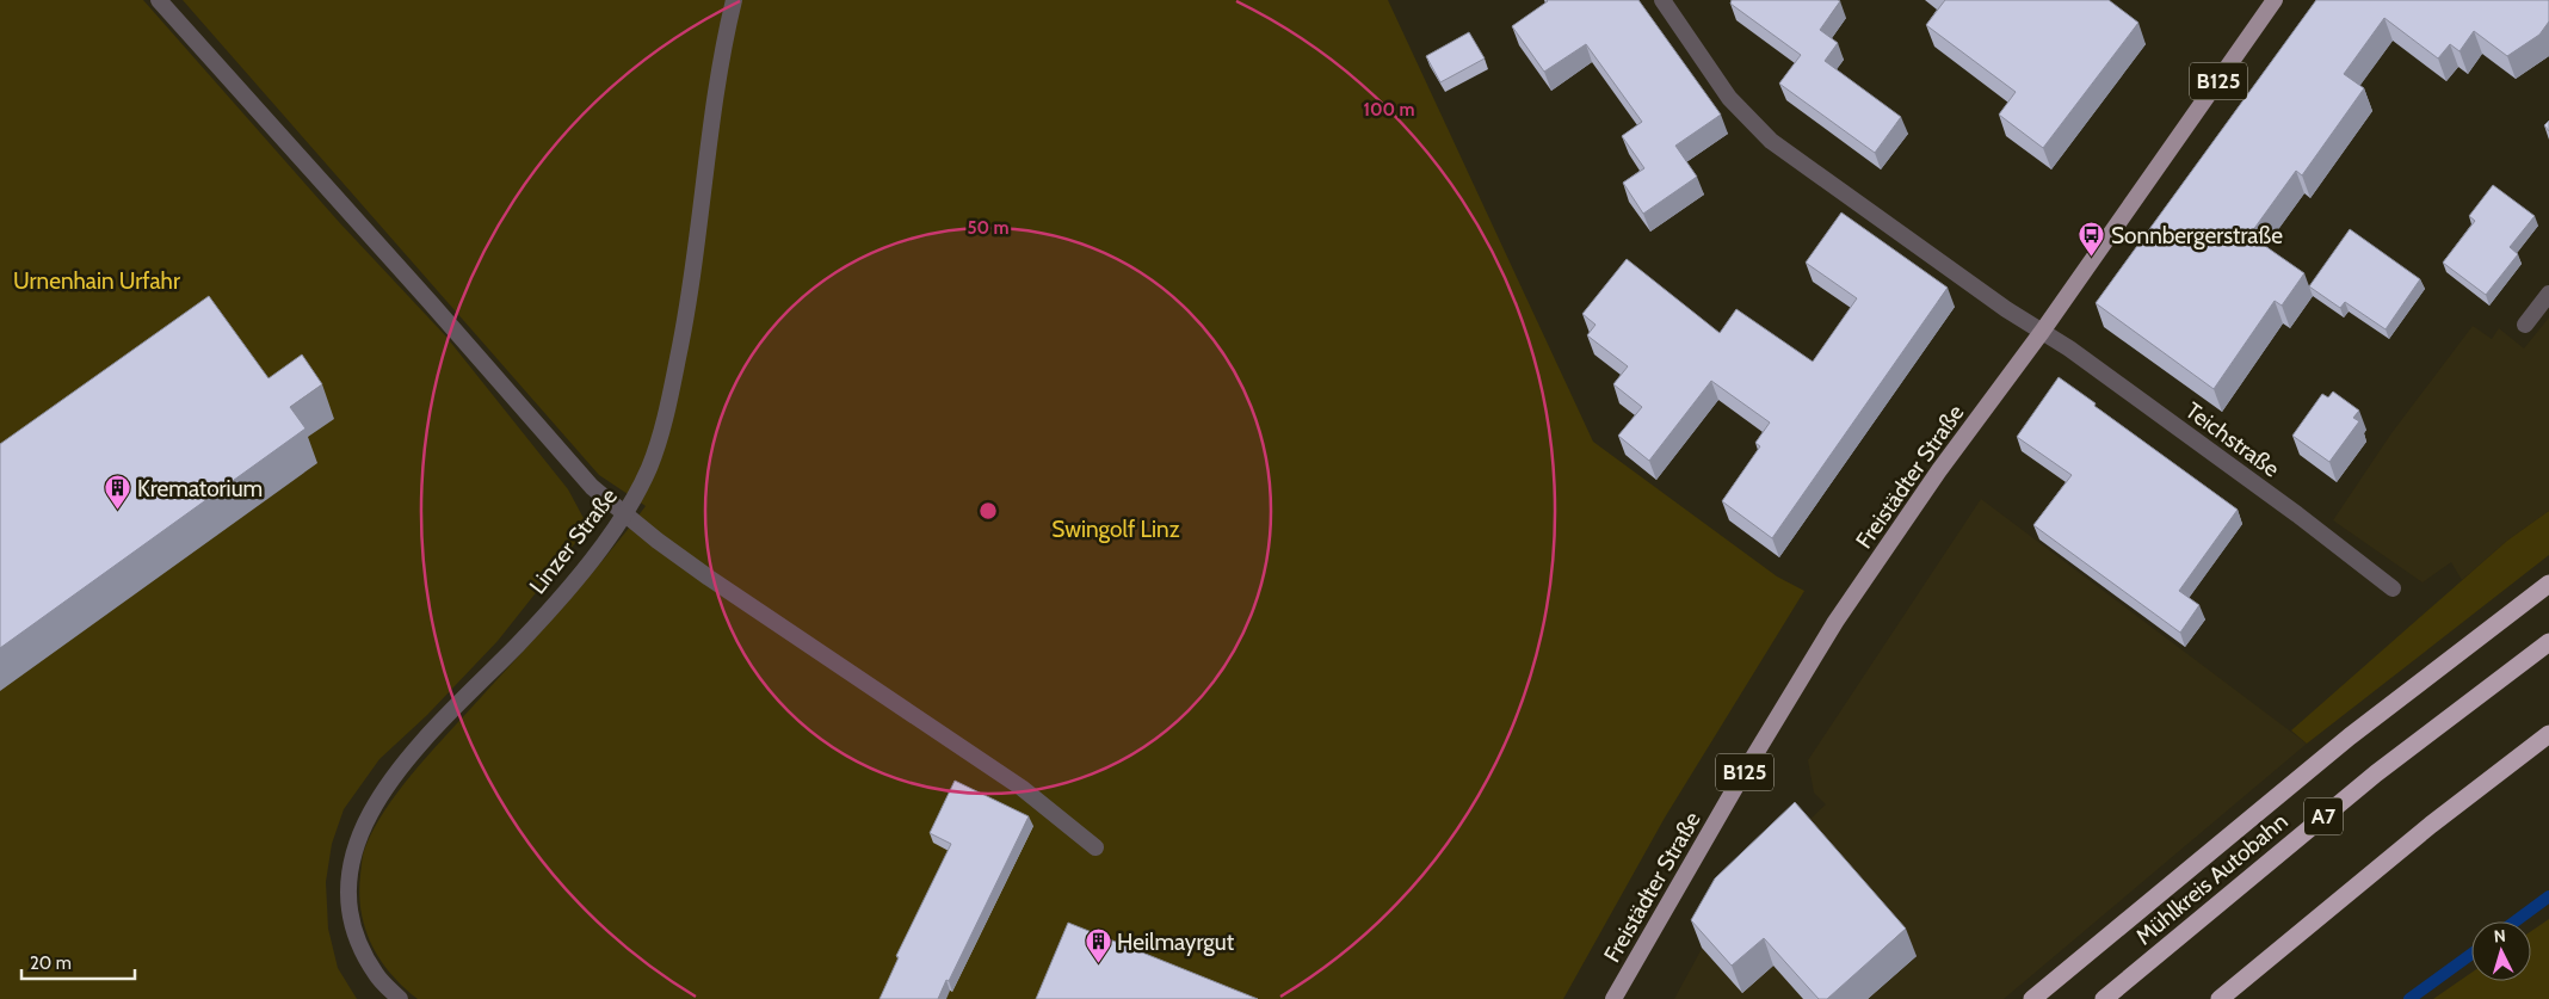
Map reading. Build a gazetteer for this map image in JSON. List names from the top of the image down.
{
  "streets": {
    "highway": ["A7", "Mühlkreis Autobahn"],
    "main road": ["B125", "Freistädter Straße"],
    "street": ["Teichstraße", "Linzer Straße"]
  },
  "crossings": [
    ["Teichstraße", "Freistädter Straße"]
  ],
  "parks": ["Urnenhain Urfahr", "Swingolf Linz"],
  "places": {
    "bus stop": ["Sonnbergerstraße"],
    "building": ["Krematorium", "Heilmayrgut"]
  },
  "scale_bar": "20 m",
  "north": "top",
  "rings": ["100 m", "50 m"]
}
